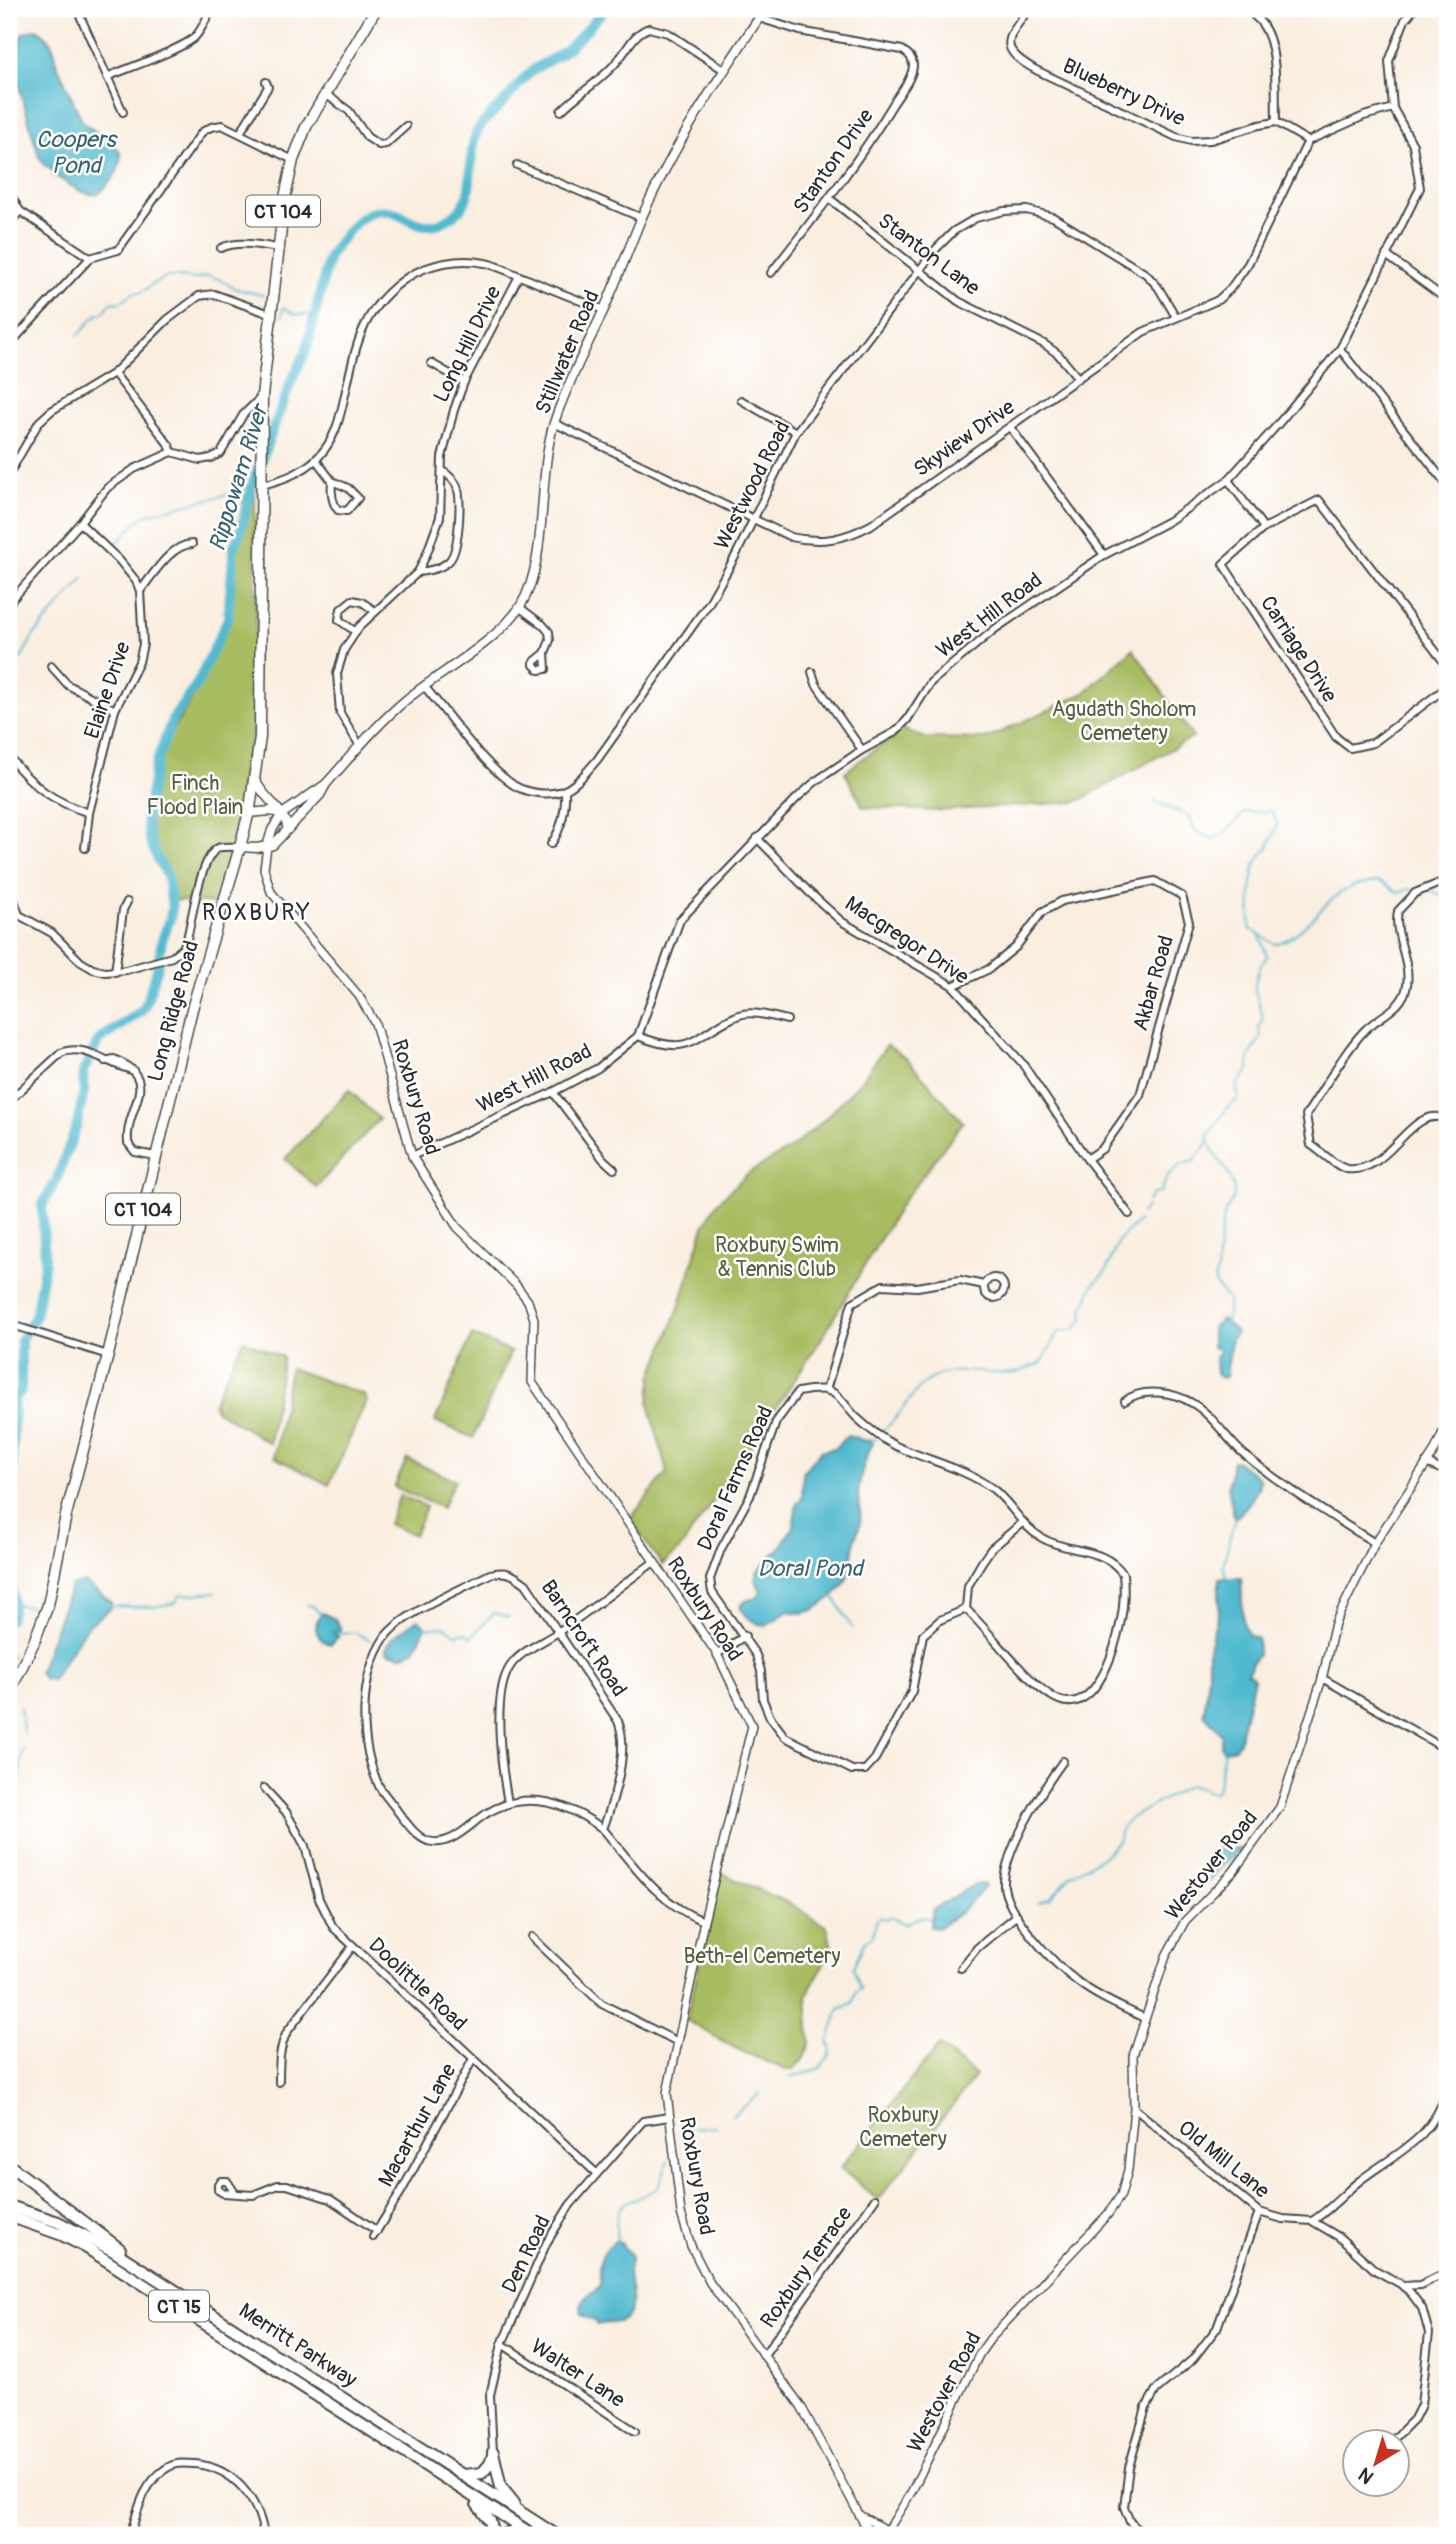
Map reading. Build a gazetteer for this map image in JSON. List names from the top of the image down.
{
  "streets": {
    "highway": ["CT 15", "Merritt Parkway"],
    "main road": ["CT 104", "Stillwater Road", "Long Ridge Road"],
    "street": [
      "Blueberry Drive",
      "Stanton Drive",
      "Stanton Lane",
      "Long Hill Drive",
      "Skyview Drive",
      "Westwood Road",
      "West Hill Road",
      "Carriage Drive",
      "Elaine Drive",
      "Macgregor Drive",
      "Akbar Road",
      "Roxbury Road",
      "Doral Farms Road",
      "Barncroft Road",
      "Westover Road",
      "Doolittle Road",
      "Macarthur Lane",
      "Old Mill Lane",
      "Den Road",
      "Roxbury Terrace",
      "Walter Lane"
    ]
  },
  "crossings": [
    ["Stanton Drive", "Stanton Lane"],
    ["Stanton Drive", "Stillwater Road"],
    ["Stanton Lane", "Skyview Drive"],
    ["Stanton Lane", "Westwood Road"],
    ["Long Hill Drive", "Stillwater Road"],
    ["Stillwater Road", "Skyview Drive"],
    ["Stillwater Road", "Roxbury Road"],
    ["Skyview Drive", "Westwood Road"],
    ["West Hill Road", "Macgregor Drive"],
    ["West Hill Road", "Roxbury Road"],
    ["Macgregor Drive", "Akbar Road"],
    ["Roxbury Road", "Barncroft Road"],
    ["Roxbury Road", "Den Road"],
    ["Roxbury Road", "Roxbury Terrace"],
    ["Westover Road", "Old Mill Lane"],
    ["Doolittle Road", "Macarthur Lane"],
    ["Doolittle Road", "Den Road"],
    ["Den Road", "Walter Lane"]
  ],
  "districts": ["ROXBURY"],
  "water": ["Coopers Pond", "Rippowam River", "Doral Pond"],
  "parks": [
    "Agudath Sholom Cemetery",
    "Finch Flood Plain",
    "Roxbury Swim & Tennis Club",
    "Beth-el Cemetery",
    "Roxbury Cemetery"
  ],
  "north": "bottom left"
}
